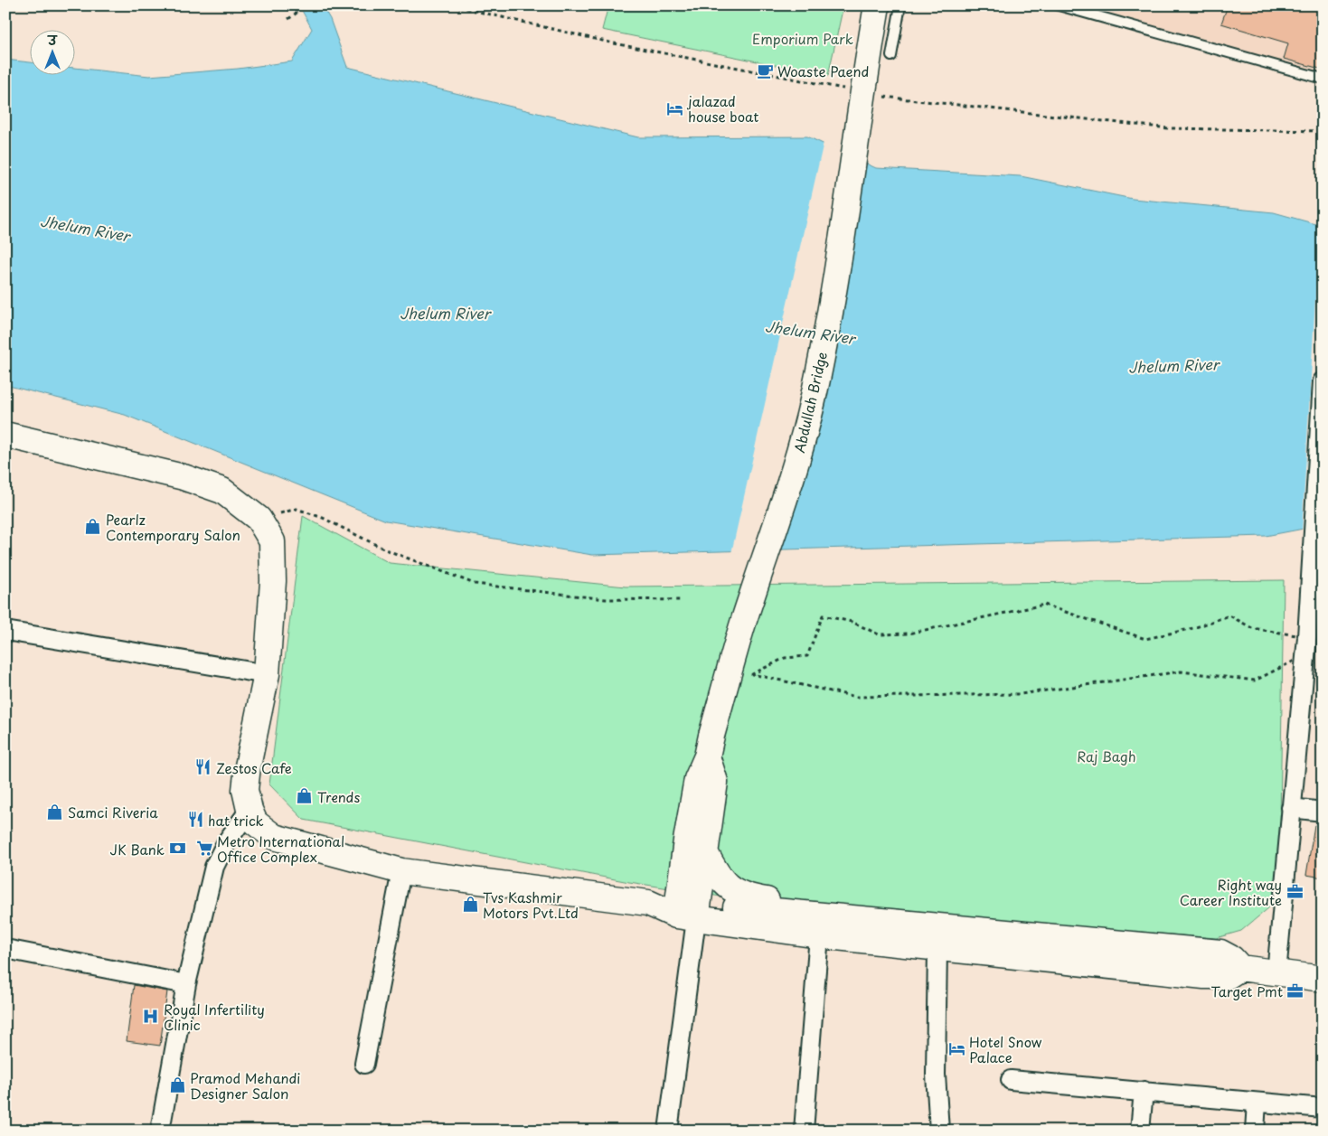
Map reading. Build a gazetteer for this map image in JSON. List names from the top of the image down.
{
  "streets": {
    "main road": ["Abdullah Bridge"]
  },
  "water": ["Jhelum River"],
  "parks": ["Emporium Park", "Raj Bagh"],
  "places": {
    "cafe": ["Woaste Paend"],
    "hotel": ["jalazad house boat", "Hotel Snow Palace"],
    "shop": [
      "Pearlz Contemporary Salon",
      "Trends",
      "Samci Riveria",
      "Tvs Kashmir Motors Pvt.Ltd",
      "Pramod Mehandi Designer Salon"
    ],
    "restaurant": ["Zestos Cafe", "hat trick"],
    "bank": ["JK Bank"],
    "supermarket": ["Metro International Office Complex"],
    "office": ["Right way Career Institute", "Target Pmt"],
    "hospital": ["Royal Infertility Clinic"]
  },
  "north": "top"
}
